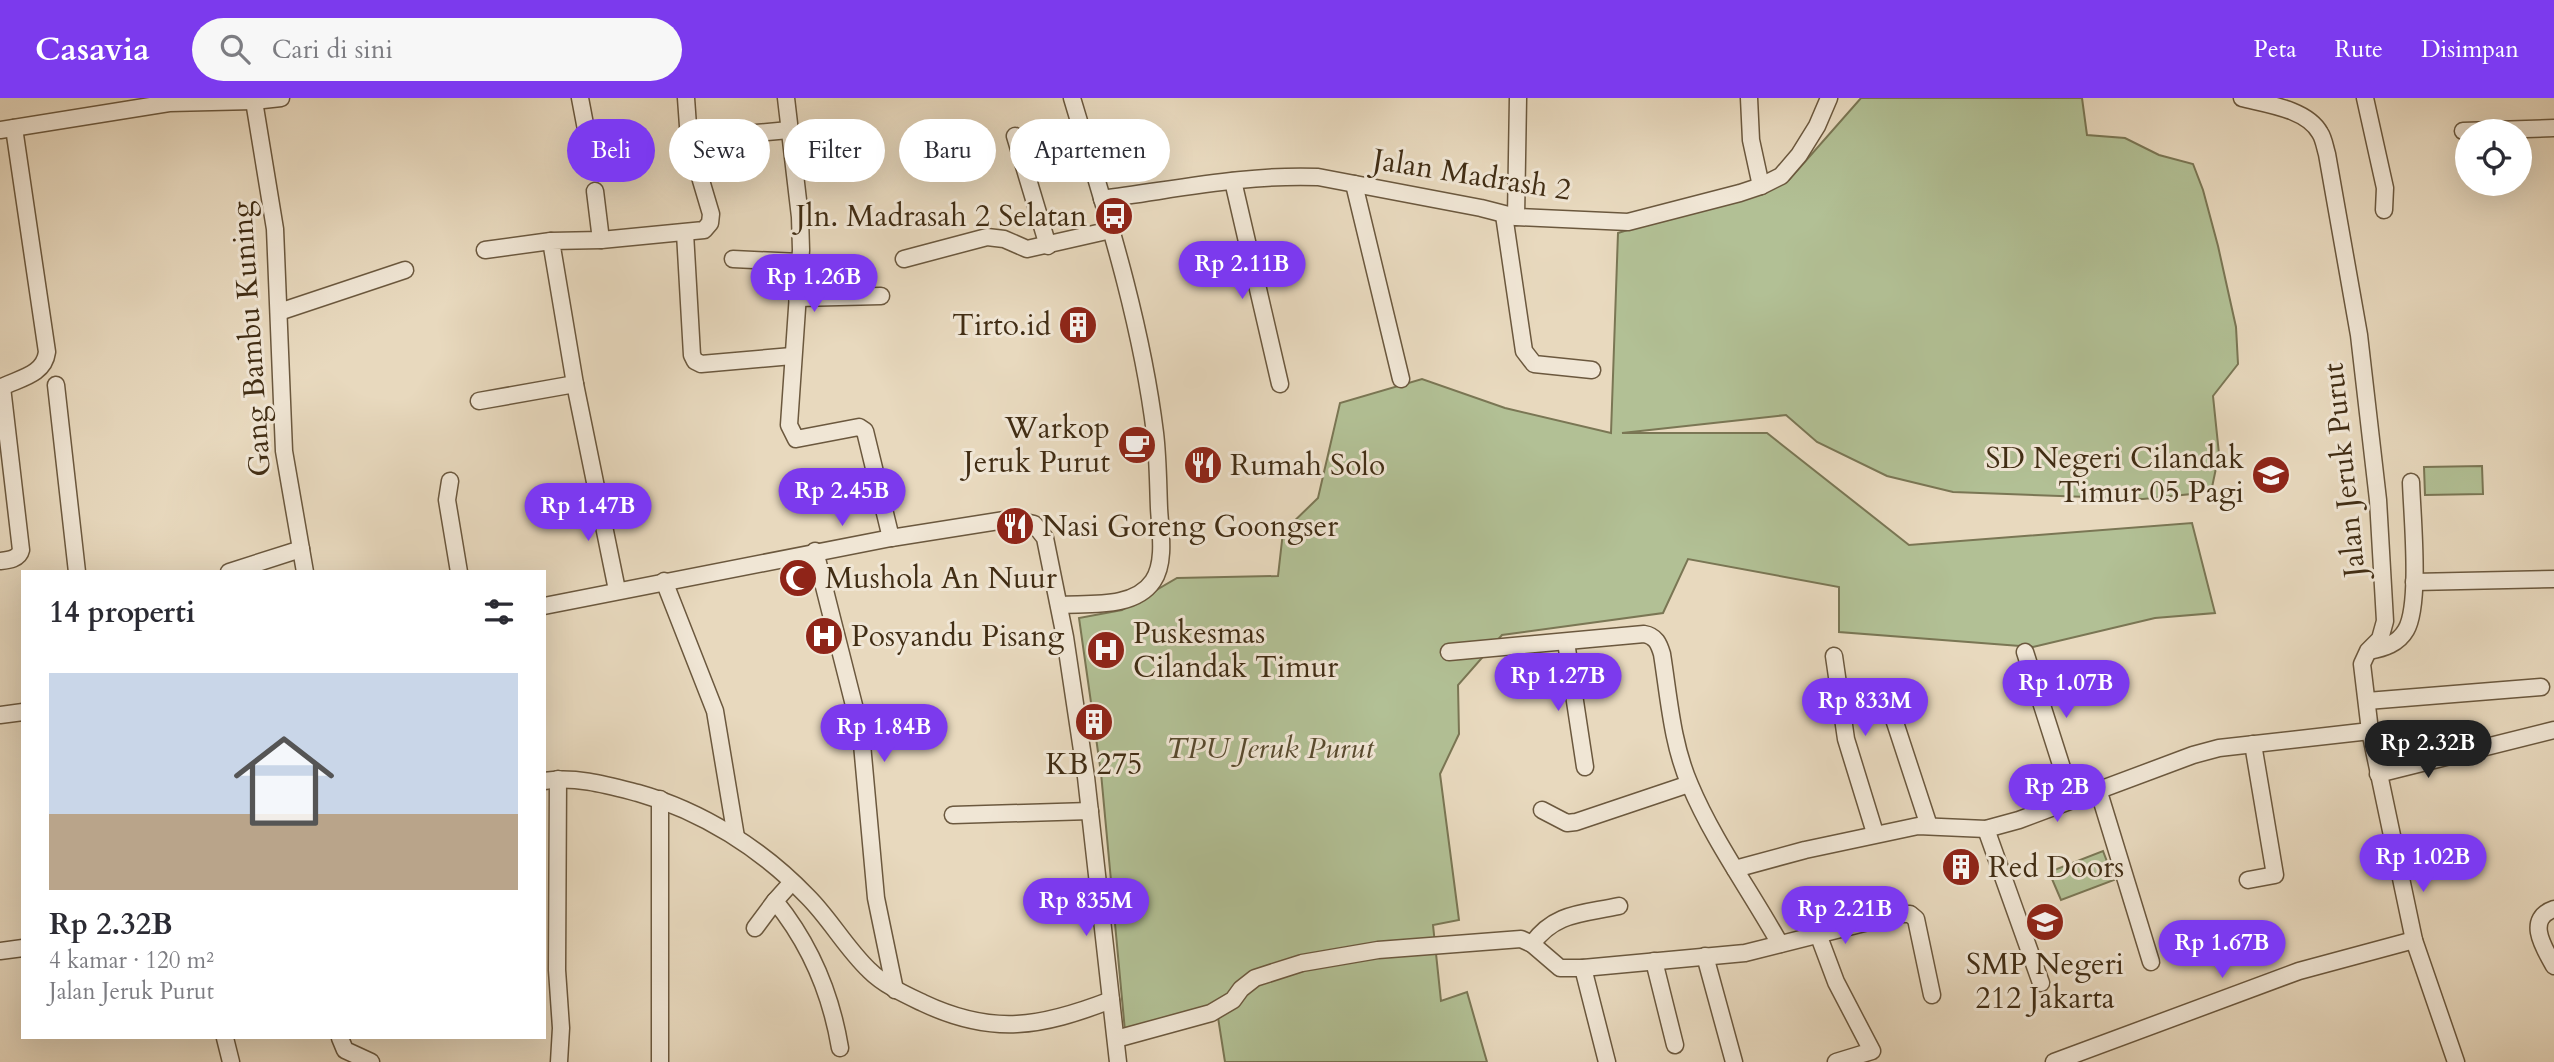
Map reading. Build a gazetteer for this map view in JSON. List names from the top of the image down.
{
  "streets": {
    "street": ["Jalan Madrash 2", "Gang Bambu Kuning", "Jalan Jeruk Purut"]
  },
  "parks": ["TPU Jeruk Purut"],
  "places": {
    "bus stop": ["Jln. Madrasah 2 Selatan"],
    "building": ["Tirto.id", "KB 275", "Red Doors"],
    "cafe": ["Warkop Jeruk Purut"],
    "restaurant": ["Rumah Solo", "Nasi Goreng Goongser"],
    "school or university": ["SD Negeri Cilandak Timur 05 Pagi", "SMP Negeri 212 Jakarta"],
    "mosque": ["Mushola An Nuur"],
    "hospital": ["Posyandu Pisang", "Puskesmas Cilandak Timur"]
  },
  "page": {
    "header": "Casavia",
    "search": "Cari di sini",
    "nav": ["Peta", "Rute", "Disimpan"],
    "chip": [
      "Beli",
      "Sewa",
      "Filter",
      "Baru",
      "Apartemen"
    ],
    "price": [
      "Rp 2.11B",
      "Rp 1.26B",
      "Rp 2.45B",
      "Rp 1.47B",
      "Rp 1.27B",
      "Rp 1.07B",
      "Rp 833M",
      "Rp 1.84B",
      "Rp 2.32B",
      "Rp 2B",
      "Rp 1.02B",
      "Rp 835M",
      "Rp 2.21B",
      "Rp 1.67B"
    ],
    "heading": "14 properti",
    "list": [
      {
        "name": "Rp 2.32B",
        "note": "4 kamar · 120 m² · Jalan Jeruk Purut"
      }
    ]
  }
}
